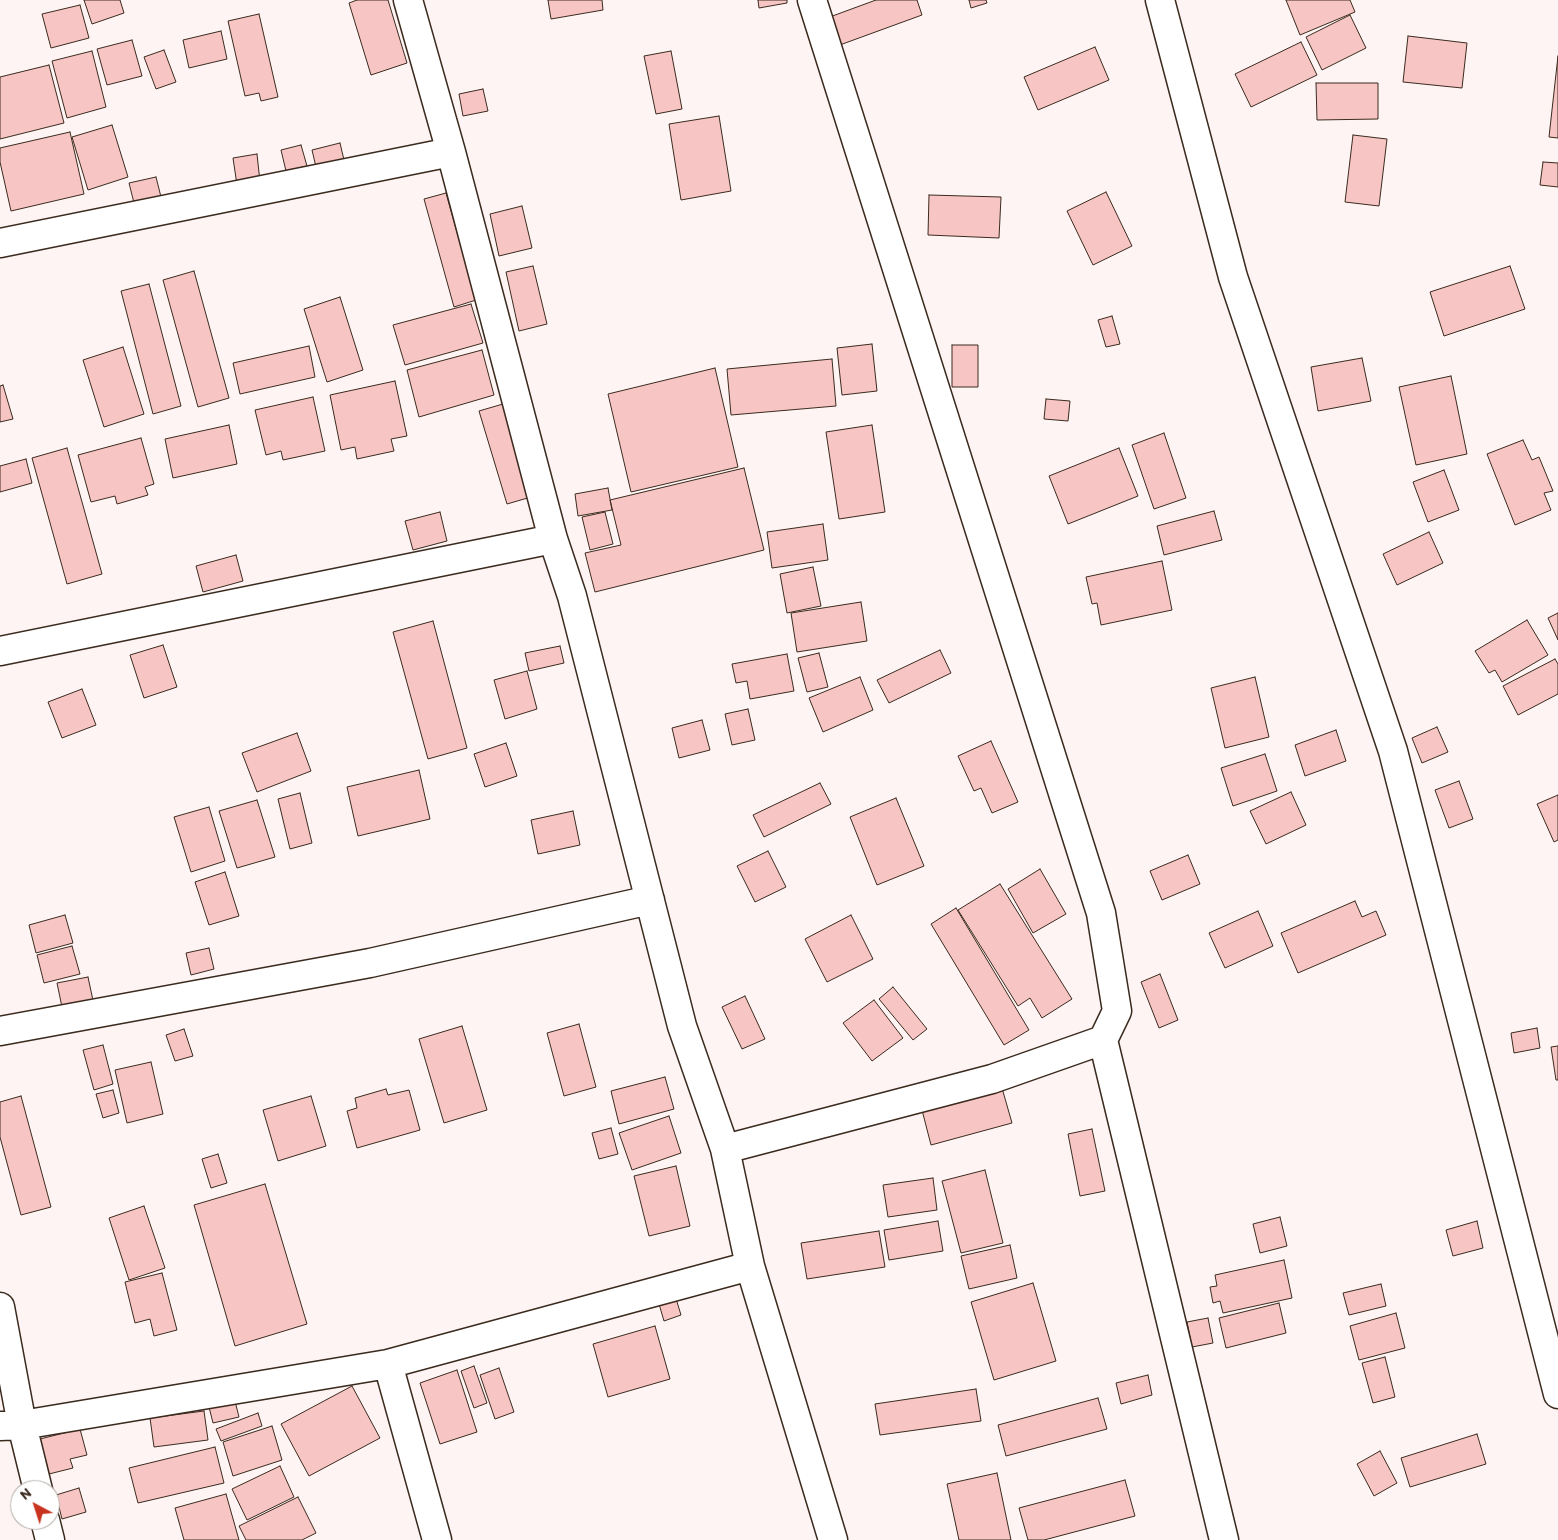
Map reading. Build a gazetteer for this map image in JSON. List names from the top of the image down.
{
  "north": "top left"
}
